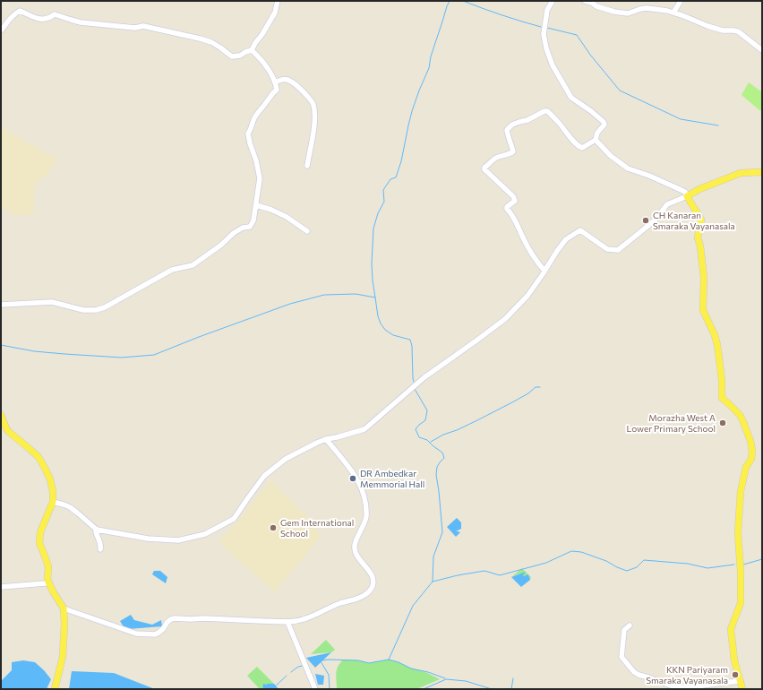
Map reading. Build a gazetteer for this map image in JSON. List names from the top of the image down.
{
  "places": [
    "CH Kanaran Smaraka Vayanasala",
    "Morazha West A Lower Primary School",
    "DR Ambedkar Memmorial Hall",
    "Gem International School",
    "KKN Pariyaram Smaraka Vayanasala"
  ]
}
